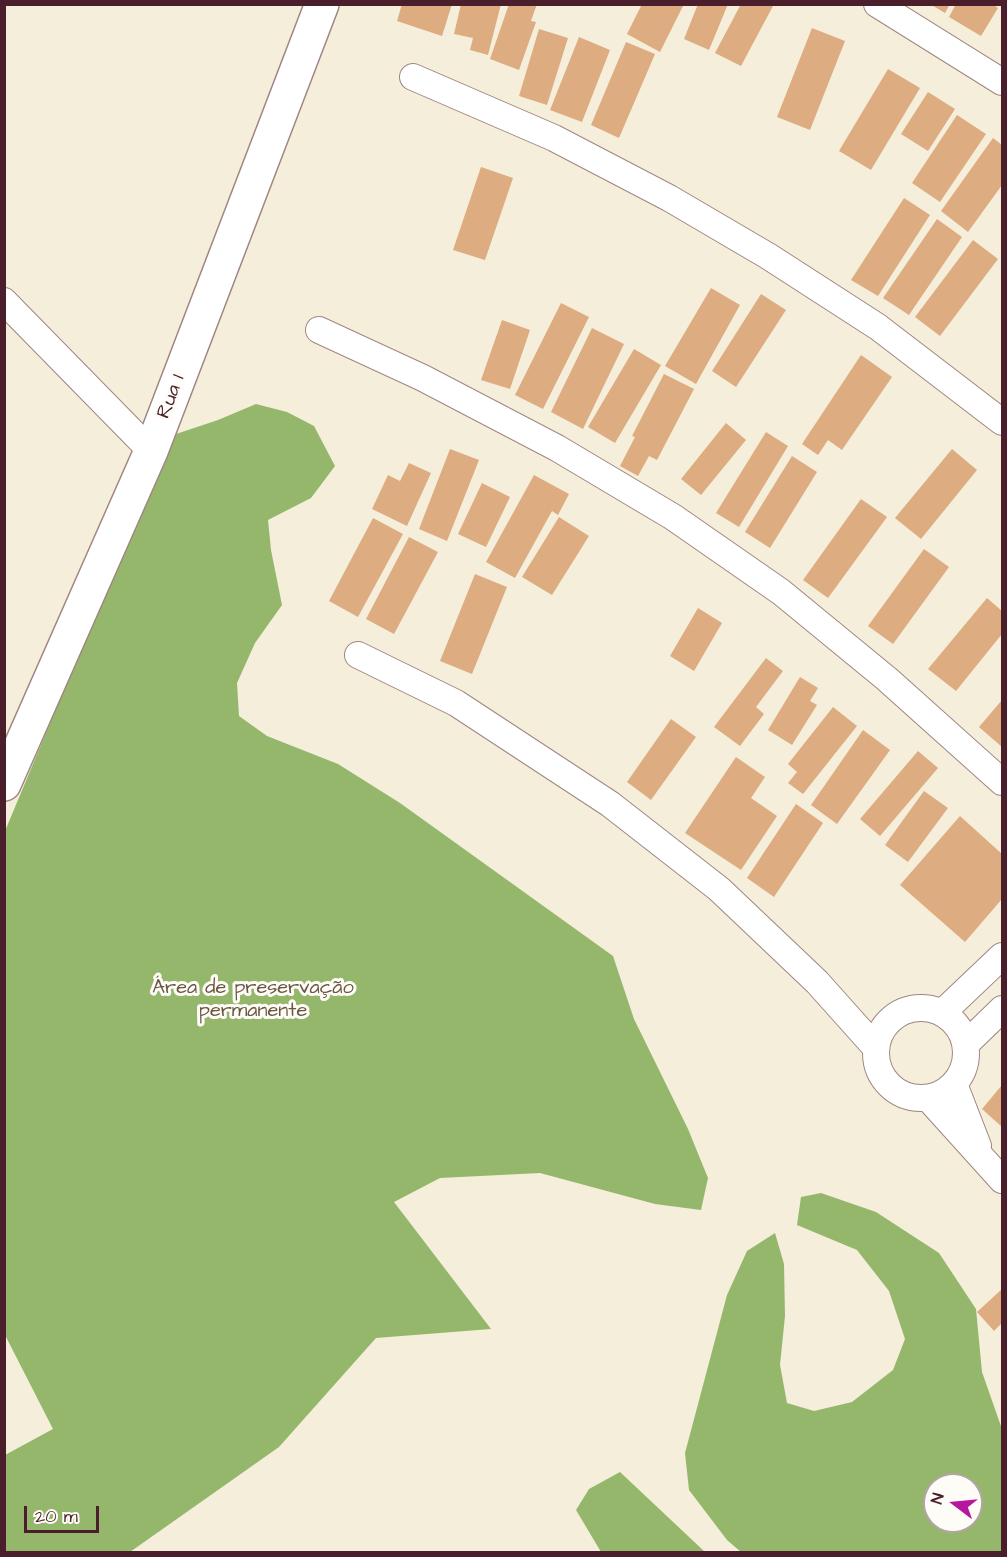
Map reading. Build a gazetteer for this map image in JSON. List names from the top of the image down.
{
  "streets": {
    "street": ["Rua 1"]
  },
  "parks": ["Área de preservação permanente"],
  "scale_bar": "20 m",
  "north": "left"
}
